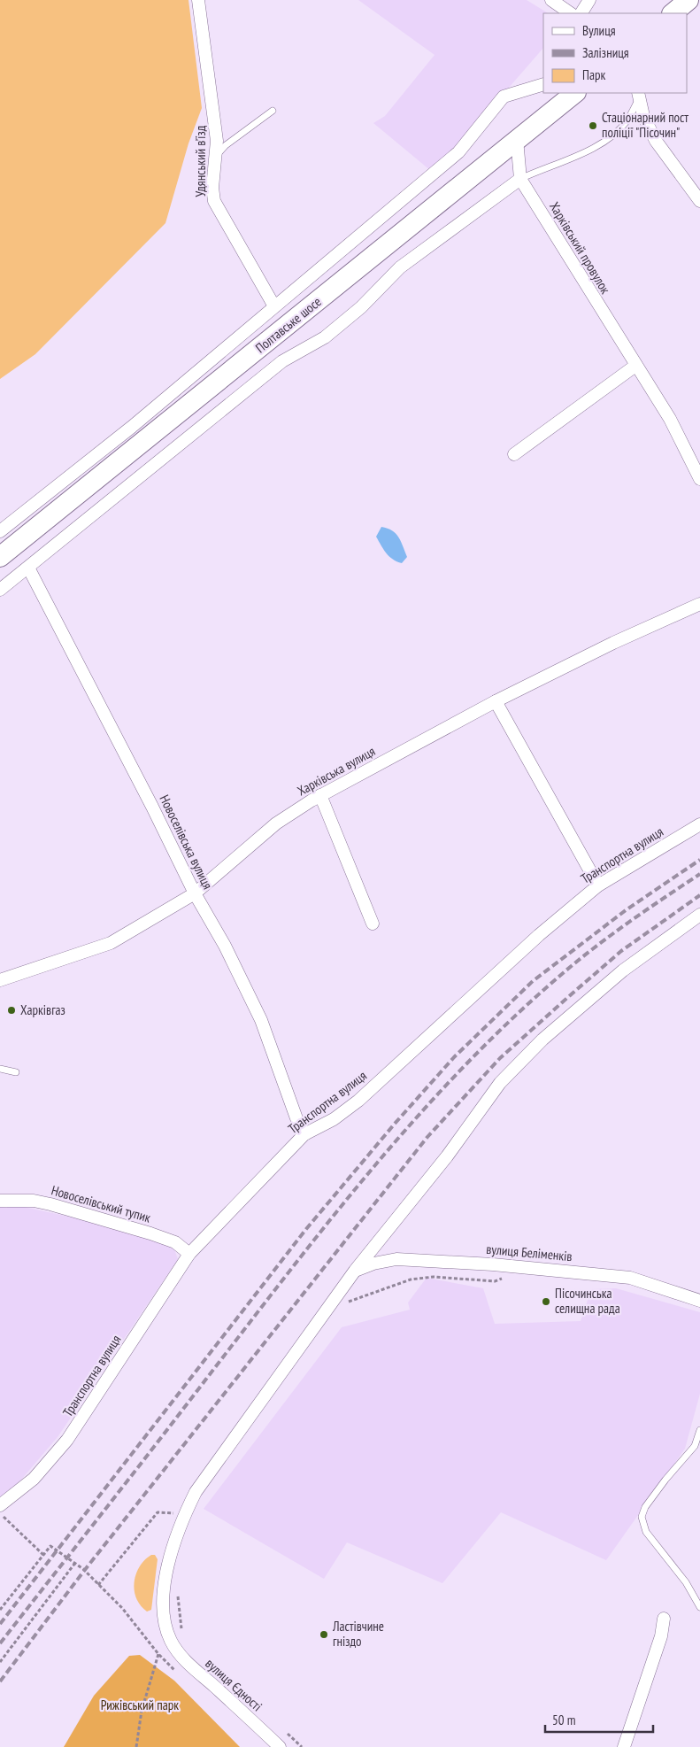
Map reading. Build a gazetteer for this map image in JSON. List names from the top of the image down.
{
  "streets": {
    "highway": ["Полтавське шосе"],
    "street": [
      "Удянський в’їзд",
      "Харківський провулок",
      "Харківська вулиця",
      "Новоселівська вулиця",
      "Транспортна вулиця",
      "Новоселівський тупик",
      "вулиця Беліменків",
      "вулиця Єдності"
    ]
  },
  "crossings": [
    ["Харківський провулок", "Полтавське шосе"],
    ["Харківська вулиця", "Новоселівська вулиця"],
    ["Новоселівська вулиця", "Транспортна вулиця"],
    ["Транспортна вулиця", "Новоселівський тупик"],
    ["вулиця Беліменків", "вулиця Єдності"]
  ],
  "parks": ["Рижівський парк"],
  "places": [
    "Стаціонарний пост поліції \"Пісочин\"",
    "Харківгаз",
    "Пісочинська селищна рада",
    "Ластівчине гніздо"
  ],
  "legend": ["Вулиця", "Залізниця", "Парк"],
  "scale_bar": "50 m"
}
